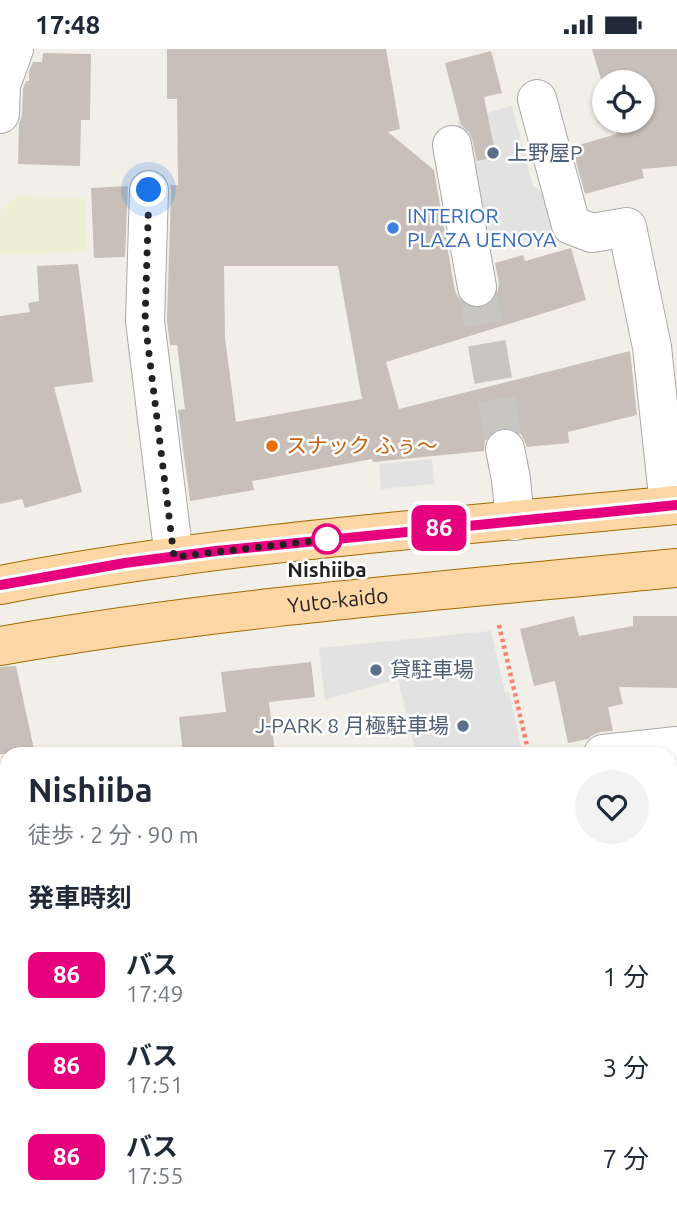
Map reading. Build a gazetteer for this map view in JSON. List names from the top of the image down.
{
  "streets": {
    "main road": ["Yuto-kaido"]
  },
  "places": [
    "上野屋P",
    "INTERIOR PLAZA UENOYA",
    "スナック ふぅ～",
    "Nishiiba",
    "貸駐車場",
    "J-PARK 8 月極駐車場"
  ],
  "lines": ["bus line 86"],
  "page": {
    "status": "17:48",
    "on_map": "86",
    "heading": [
      ["Nishiiba", "徒歩 · 2 分 · 90 m"],
      "発車時刻"
    ],
    "list": [
      {
        "mark": "86",
        "name": "バス",
        "note": "17:49",
        "value": "1 分"
      },
      {
        "mark": "86",
        "name": "バス",
        "note": "17:51",
        "value": "3 分"
      },
      {
        "mark": "86",
        "name": "バス",
        "note": "17:55",
        "value": "7 分"
      }
    ]
  }
}
